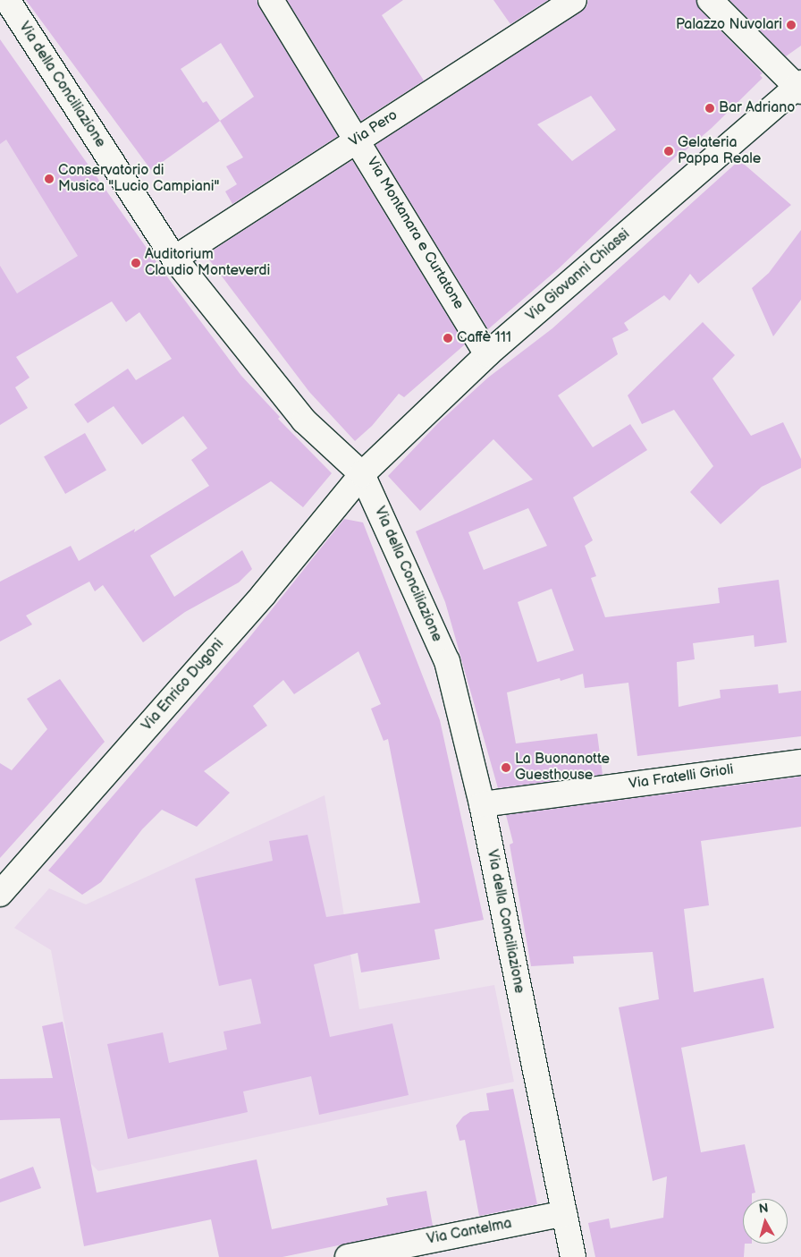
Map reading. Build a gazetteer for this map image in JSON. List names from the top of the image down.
{
  "streets": {
    "street": [
      "Via della Conciliazione",
      "Via Pero",
      "Via Montanara e Curtatone",
      "Via Giovanni Chiassi",
      "Via Enrico Dugoni",
      "Via Fratelli Grioli",
      "Via Cantelma"
    ]
  },
  "crossings": [
    ["Via della Conciliazione", "Via Pero"],
    ["Via della Conciliazione", "Via Giovanni Chiassi"],
    ["Via della Conciliazione", "Via Enrico Dugoni"],
    ["Via della Conciliazione", "Via Fratelli Grioli"],
    ["Via della Conciliazione", "Via Cantelma"],
    ["Via Pero", "Via Montanara e Curtatone"],
    ["Via Montanara e Curtatone", "Via Giovanni Chiassi"],
    ["Via Giovanni Chiassi", "Via Enrico Dugoni"]
  ],
  "places": [
    "Palazzo Nuvolari",
    "Bar Adriano",
    "Gelateria Pappa Reale",
    "Conservatorio di Musica \"Lucio Campiani\"",
    "Auditorium Claudio Monteverdi",
    "Caffè 111",
    "La Buonanotte Guesthouse"
  ],
  "north": "top"
}
